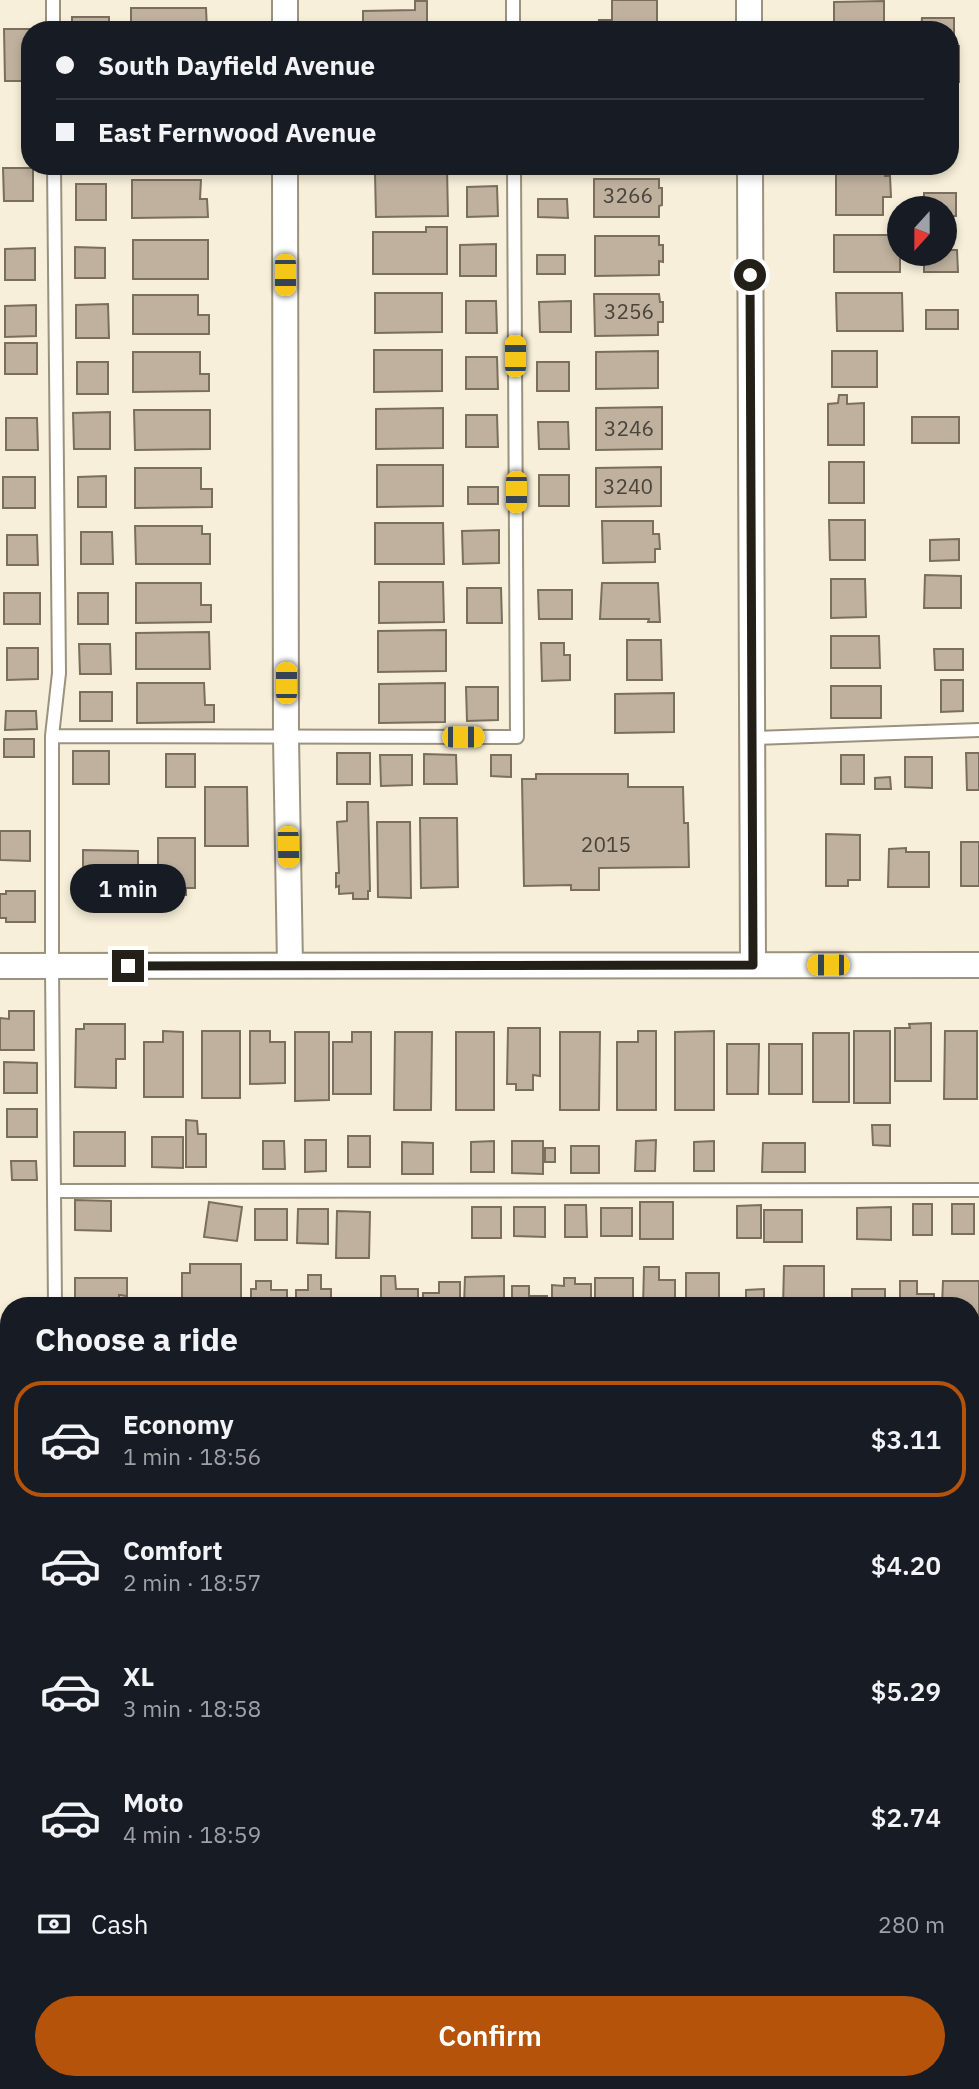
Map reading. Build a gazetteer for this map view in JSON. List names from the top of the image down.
{
  "house_numbers": [
    "3266",
    "3256",
    "3246",
    "3240",
    "2015"
  ],
  "north": "bottom",
  "page": {
    "banner": ["South Dayfield Avenue", "East Fernwood Avenue"],
    "bubble": "1 min",
    "heading": "Choose a ride",
    "list": [
      {
        "name": "Economy",
        "note": "1 min · 18:56",
        "value": "$3.11"
      },
      {
        "name": "Comfort",
        "note": "2 min · 18:57",
        "value": "$4.20"
      },
      {
        "name": "XL",
        "note": "3 min · 18:58",
        "value": "$5.29"
      },
      {
        "name": "Moto",
        "note": "4 min · 18:59",
        "value": "$2.74"
      }
    ],
    "pay": ["Cash", "280 m"],
    "buttons": "Confirm"
  }
}
